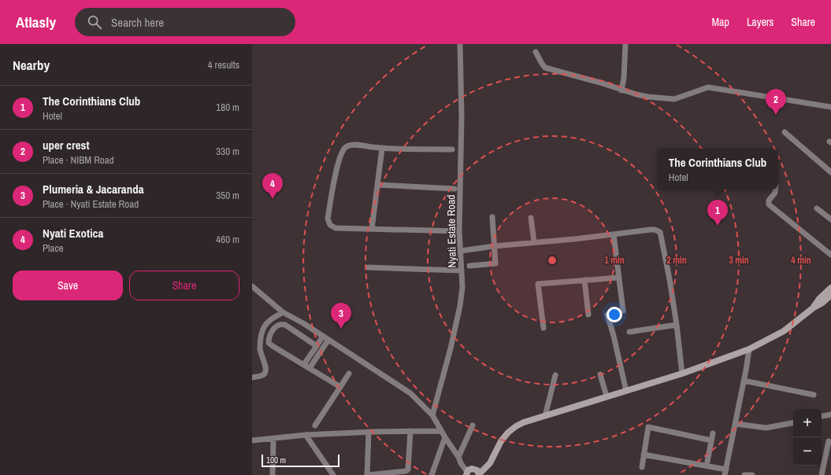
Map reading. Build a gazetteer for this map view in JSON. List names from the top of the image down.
{
  "streets": {
    "street": ["Nyati Estate Road"]
  },
  "scale_bar": "100 m",
  "page": {
    "header": "Atlasly",
    "search": "Search here",
    "nav": ["Map", "Layers", "Share"],
    "heading": ["Nearby", "4 results"],
    "list": [
      {
        "mark": "1",
        "name": "The Corinthians Club",
        "note": "Hotel",
        "value": "180 m"
      },
      {
        "mark": "2",
        "name": "uper crest",
        "note": "Place · NIBM Road",
        "value": "330 m"
      },
      {
        "mark": "3",
        "name": "Plumeria & Jacaranda",
        "note": "Place · Nyati Estate Road",
        "value": "350 m"
      },
      {
        "mark": "4",
        "name": "Nyati Exotica",
        "note": "Place",
        "value": "460 m"
      }
    ],
    "pins": [
      "2",
      "4",
      "1",
      "3"
    ],
    "popup": ["The Corinthians Club", "Hotel"],
    "buttons": ["Save", "Share"],
    "map_buttons": ["+", "−"],
    "scale": "100 m"
  },
  "rings": [
    "1 min",
    "2 min",
    "3 min",
    "4 min"
  ]
}
